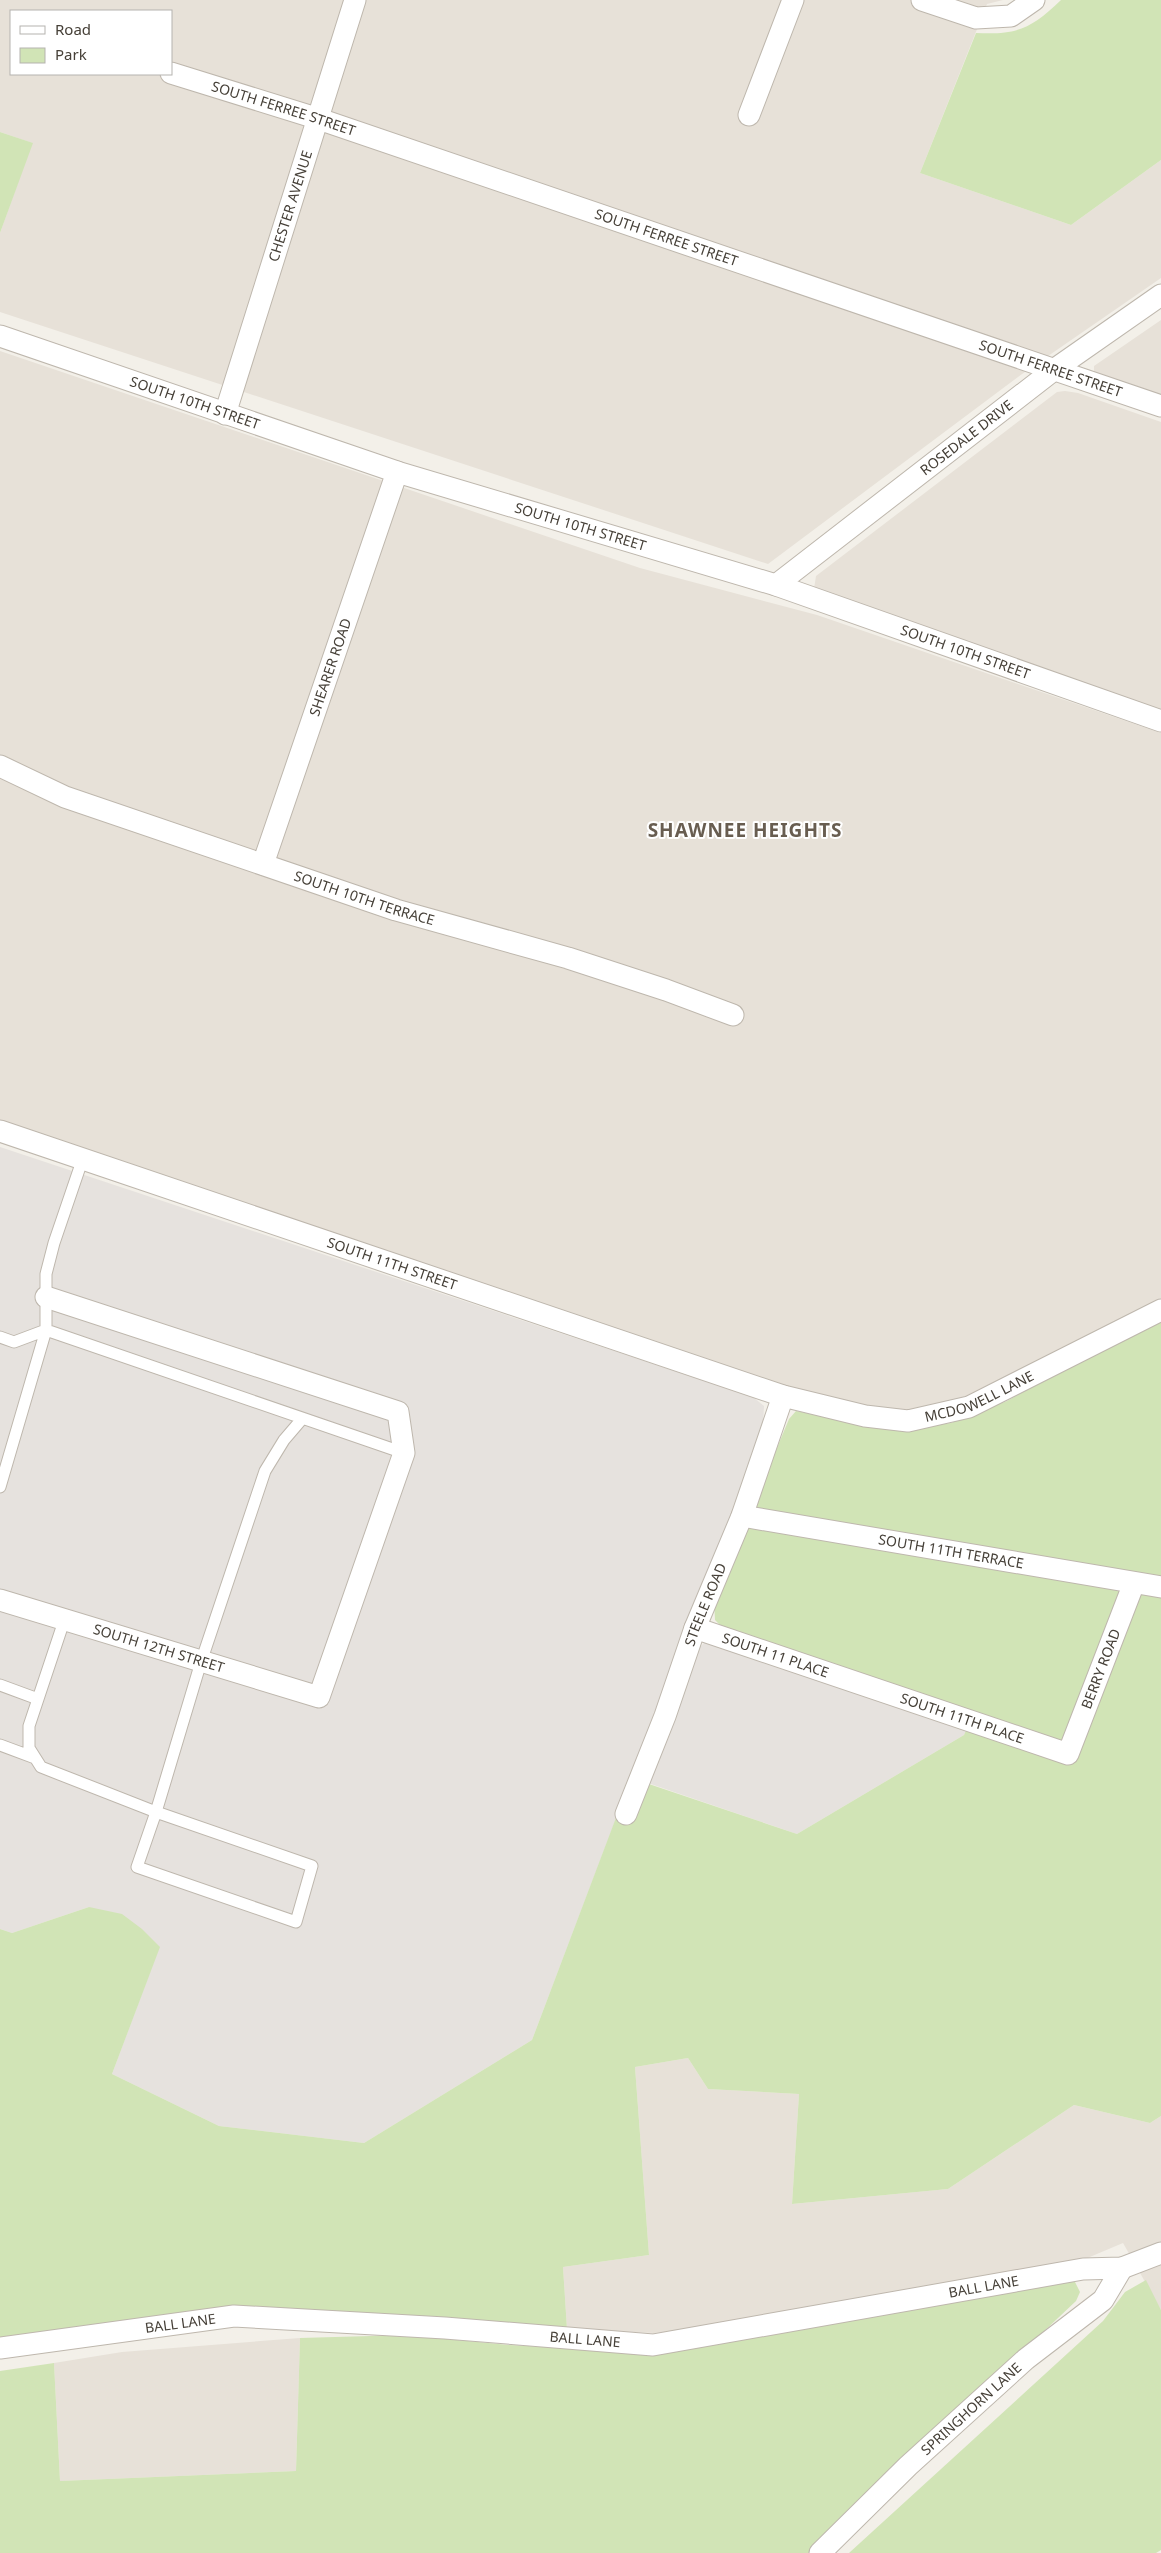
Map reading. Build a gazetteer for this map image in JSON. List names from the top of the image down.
{
  "streets": {
    "street": [
      "SOUTH FERREE STREET",
      "CHESTER AVENUE",
      "SOUTH 10TH STREET",
      "ROSEDALE DRIVE",
      "SHEARER ROAD",
      "SOUTH 10TH TERRACE",
      "SOUTH 11TH STREET",
      "MCDOWELL LANE",
      "SOUTH 11TH TERRACE",
      "STEELE ROAD",
      "SOUTH 12TH STREET",
      "SOUTH 11 PLACE",
      "BERRY ROAD",
      "SOUTH 11TH PLACE",
      "BALL LANE",
      "SPRINGHORN LANE"
    ]
  },
  "crossings": [
    ["SOUTH FERREE STREET", "CHESTER AVENUE"],
    ["SOUTH FERREE STREET", "ROSEDALE DRIVE"],
    ["CHESTER AVENUE", "SOUTH 10TH STREET"],
    ["SOUTH 10TH STREET", "ROSEDALE DRIVE"],
    ["SOUTH 10TH STREET", "SHEARER ROAD"],
    ["SHEARER ROAD", "SOUTH 10TH TERRACE"],
    ["SOUTH 11TH STREET", "MCDOWELL LANE"],
    ["SOUTH 11TH STREET", "STEELE ROAD"],
    ["MCDOWELL LANE", "STEELE ROAD"],
    ["SOUTH 11TH TERRACE", "STEELE ROAD"],
    ["SOUTH 11TH TERRACE", "BERRY ROAD"],
    ["STEELE ROAD", "SOUTH 11 PLACE"],
    ["SOUTH 11 PLACE", "SOUTH 11TH PLACE"],
    ["BERRY ROAD", "SOUTH 11TH PLACE"],
    ["BALL LANE", "SPRINGHORN LANE"]
  ],
  "districts": ["SHAWNEE HEIGHTS"],
  "legend": ["Road", "Park"]
}
